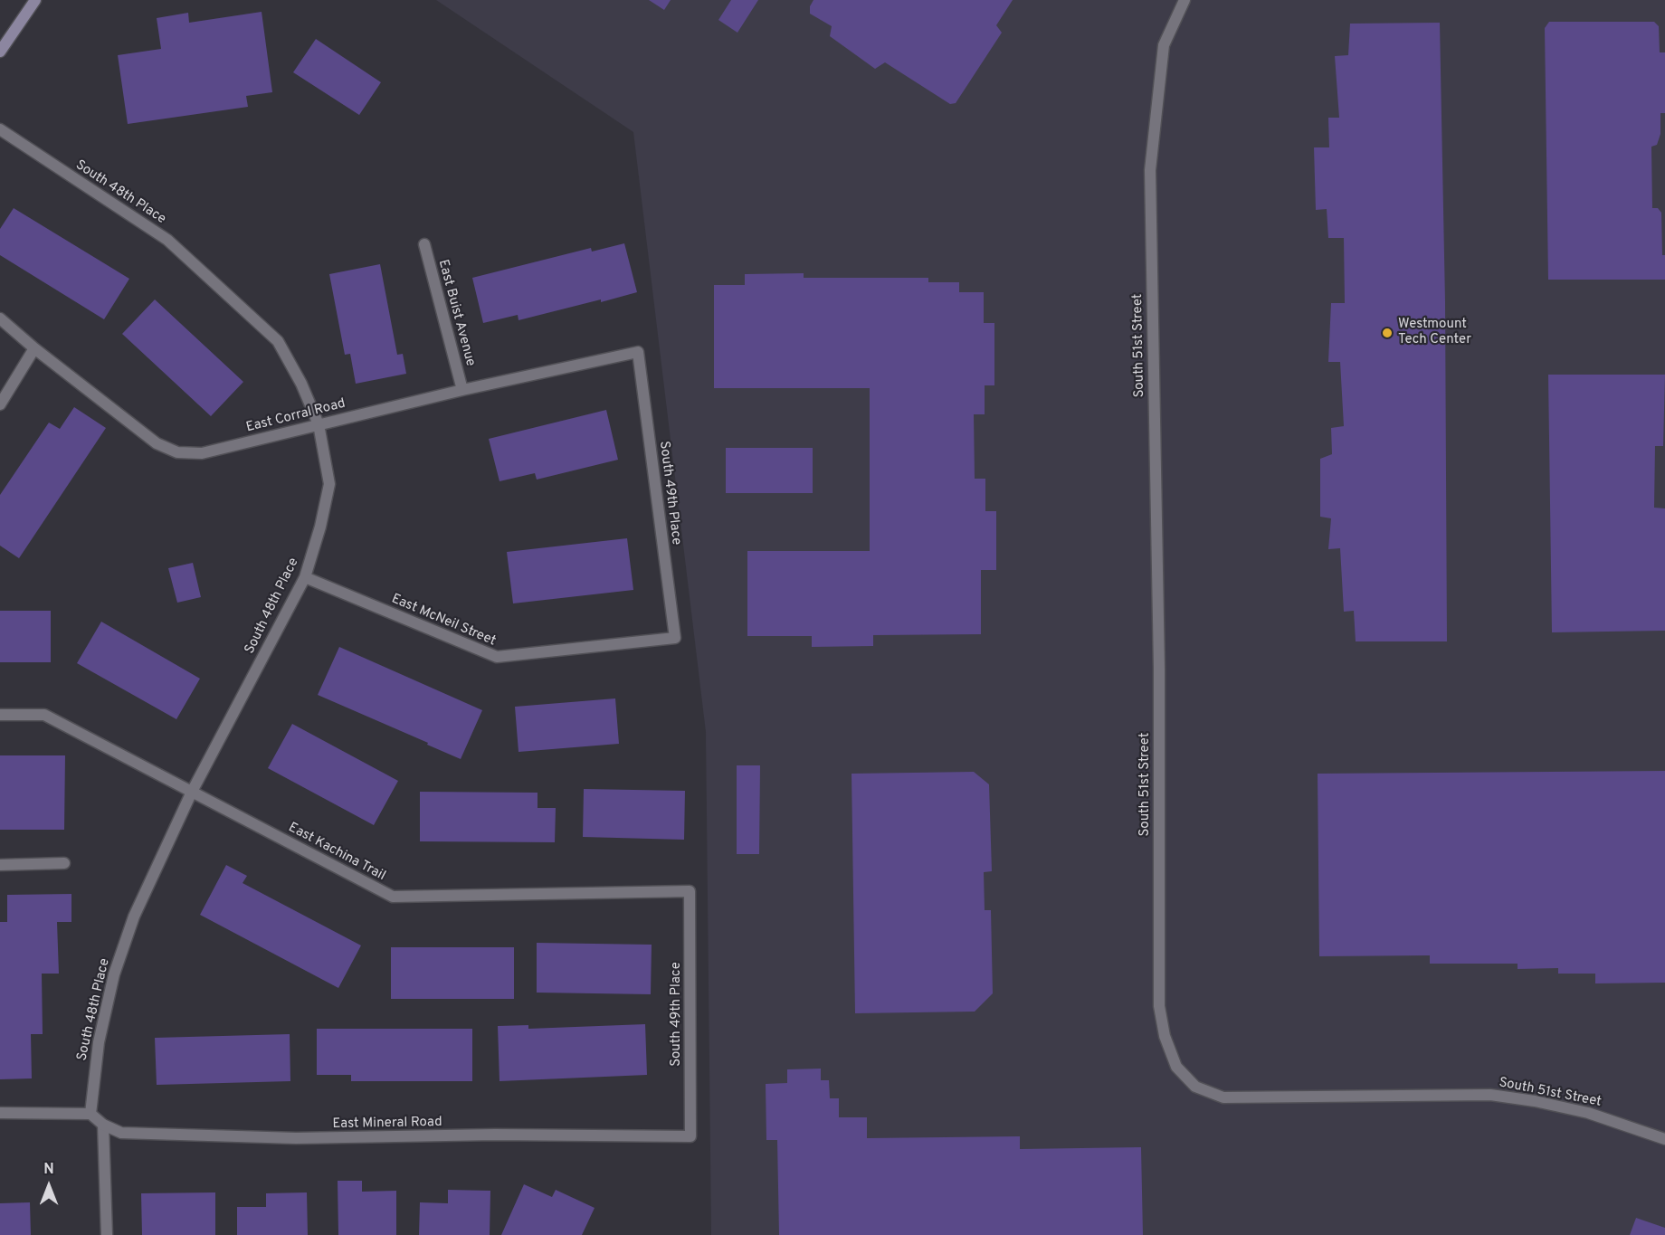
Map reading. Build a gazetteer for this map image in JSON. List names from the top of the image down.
{
  "streets": {
    "street": [
      "South 48th Place",
      "East Buist Avenue",
      "South 51st Street",
      "East Corral Road",
      "South 49th Place",
      "East McNeil Street",
      "East Kachina Trail",
      "East Mineral Road"
    ]
  },
  "crossings": [
    ["South 48th Place", "East Corral Road"],
    ["South 48th Place", "East McNeil Street"],
    ["South 48th Place", "East Kachina Trail"],
    ["South 48th Place", "East Mineral Road"],
    ["East Buist Avenue", "East Corral Road"],
    ["East Corral Road", "South 49th Place"],
    ["South 49th Place", "East McNeil Street"],
    ["South 49th Place", "East Kachina Trail"],
    ["South 49th Place", "East Mineral Road"]
  ],
  "places": ["Westmount Tech Center"],
  "north": "top"
}
